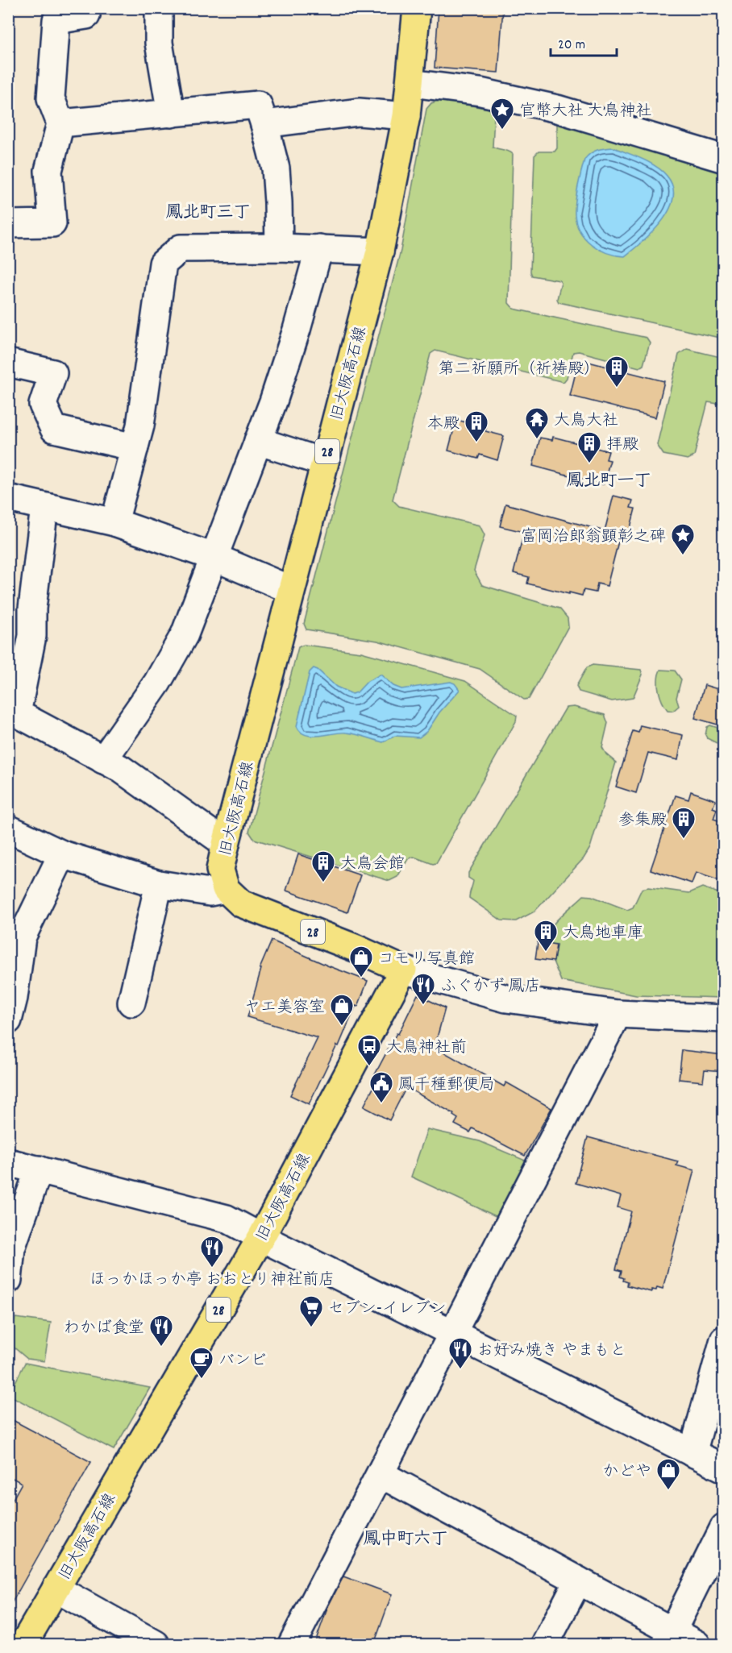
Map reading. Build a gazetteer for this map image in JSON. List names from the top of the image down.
{
  "streets": {
    "main road": ["旧大阪高石線", "28"]
  },
  "crossings": [
    ["旧大阪高石線", "28"]
  ],
  "districts": ["鳳北町三丁", "鳳北町一丁", "鳳中町六丁"],
  "places": {
    "place": ["官幣大社 大鳥神社", "富岡治郎翁顕彰之碑"],
    "building": [
      "第二祈願所（祈祷殿）",
      "本殿",
      "拝殿",
      "参集殿",
      "大鳥会館",
      "大鳥地車庫"
    ],
    "temple": ["大鳥大社"],
    "shop": ["コモリ写真館", "ヤエ美容室", "かどや"],
    "restaurant": [
      "ふぐかず 鳳店",
      "ほっかほっか亭 おおとり神社前店",
      "わかば食堂",
      "お好み焼き やまもと"
    ],
    "bus stop": ["大鳥神社前"],
    "public building": ["鳳千種郵便局"],
    "supermarket": ["セブン-イレブン"],
    "cafe": ["バンビ"]
  },
  "scale_bar": "20 m"
}
